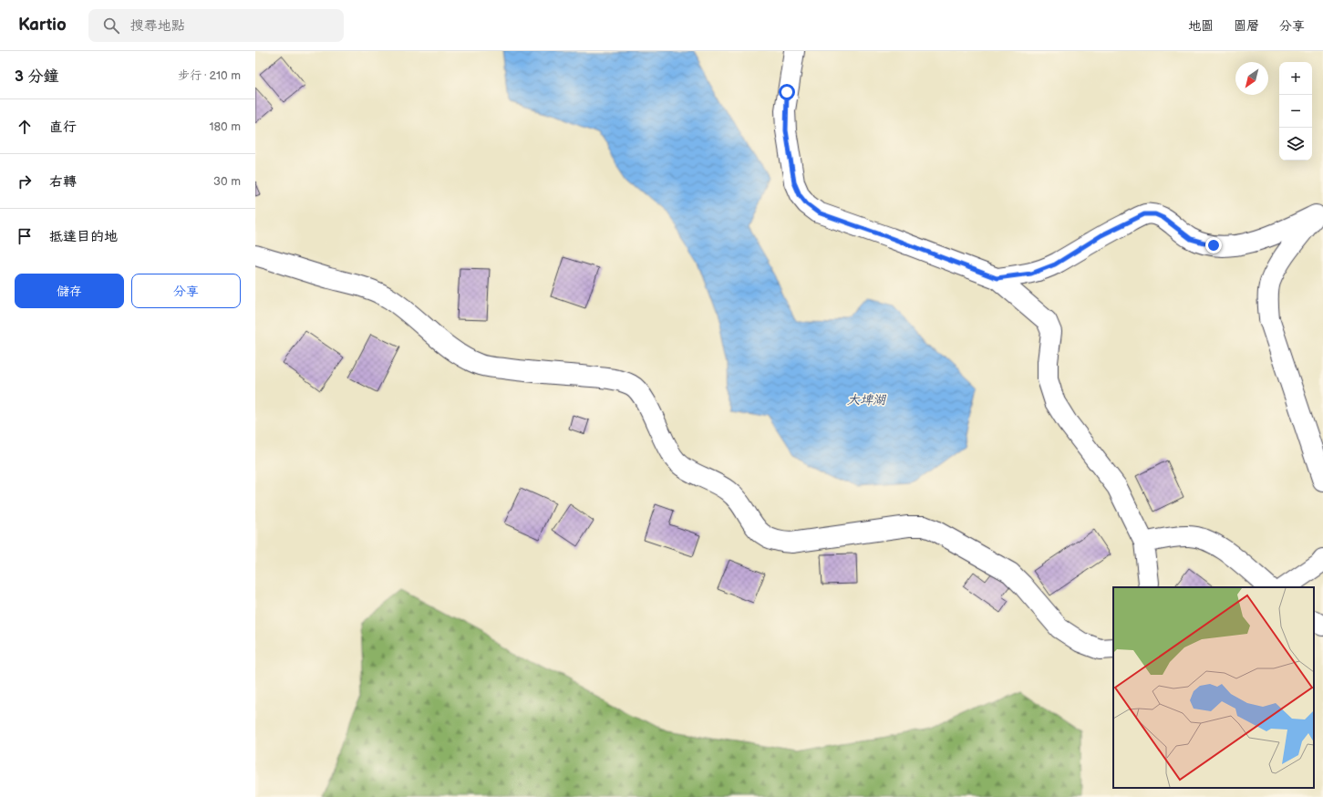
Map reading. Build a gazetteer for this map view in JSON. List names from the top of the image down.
{
  "water": ["大埤湖"],
  "north": "bottom left",
  "page": {
    "header": "Kartio",
    "search": "搜尋地點",
    "nav": ["地圖", "圖層", "分享"],
    "heading": ["3 分鐘", "步行 · 210 m"],
    "map_buttons": ["+", "−"],
    "list": [
      ["直行", "180 m"],
      ["右轉", "30 m"],
      "抵達目的地"
    ],
    "buttons": ["儲存", "分享"]
  }
}
